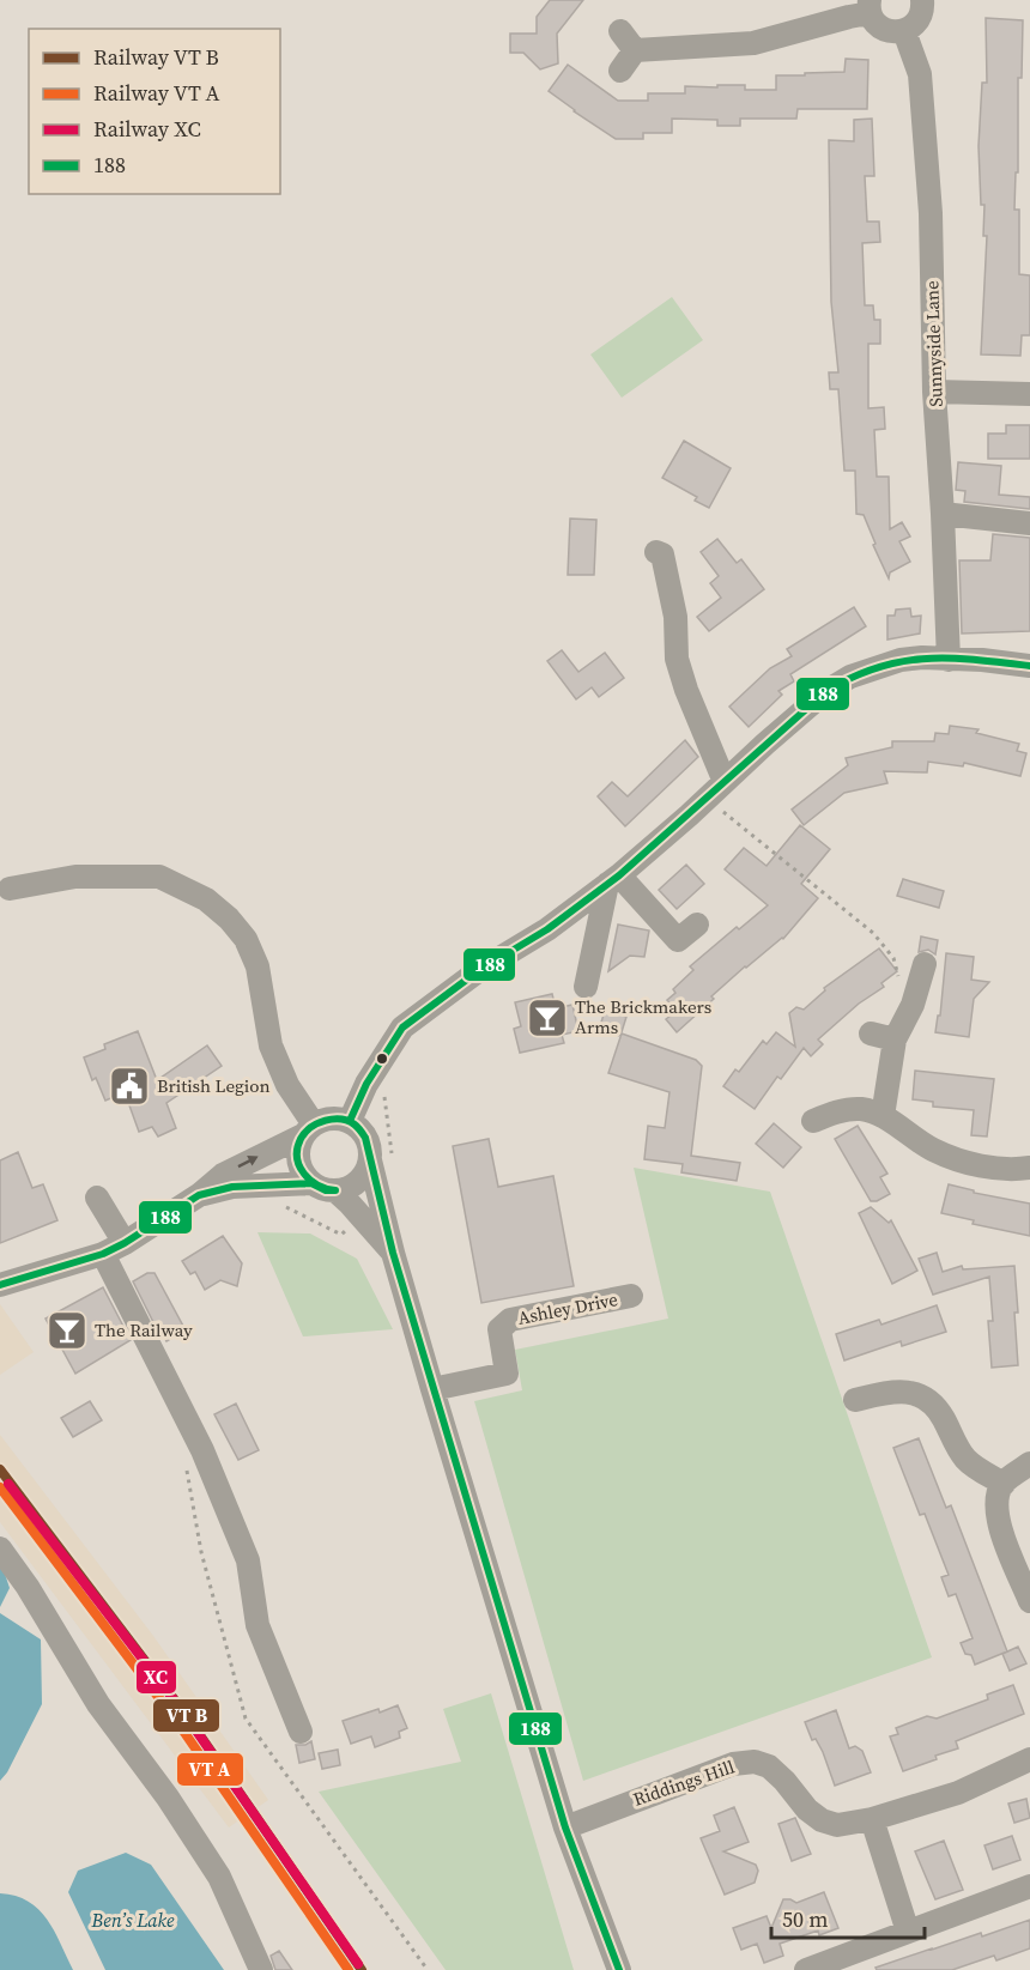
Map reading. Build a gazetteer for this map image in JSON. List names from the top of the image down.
{
  "streets": {
    "street": ["Sunnyside Lane", "Ashley Drive", "Riddings Hill"]
  },
  "water": ["Ben’s Lake"],
  "places": {
    "bar": ["The Brickmakers Arms", "The Railway"],
    "public building": ["British Legion"]
  },
  "lines": ["transit line 188", "rail line XC"],
  "legend": [
    "Railway VT B",
    "Railway VT A",
    "Railway XC",
    "188"
  ],
  "scale_bar": "50 m"
}
